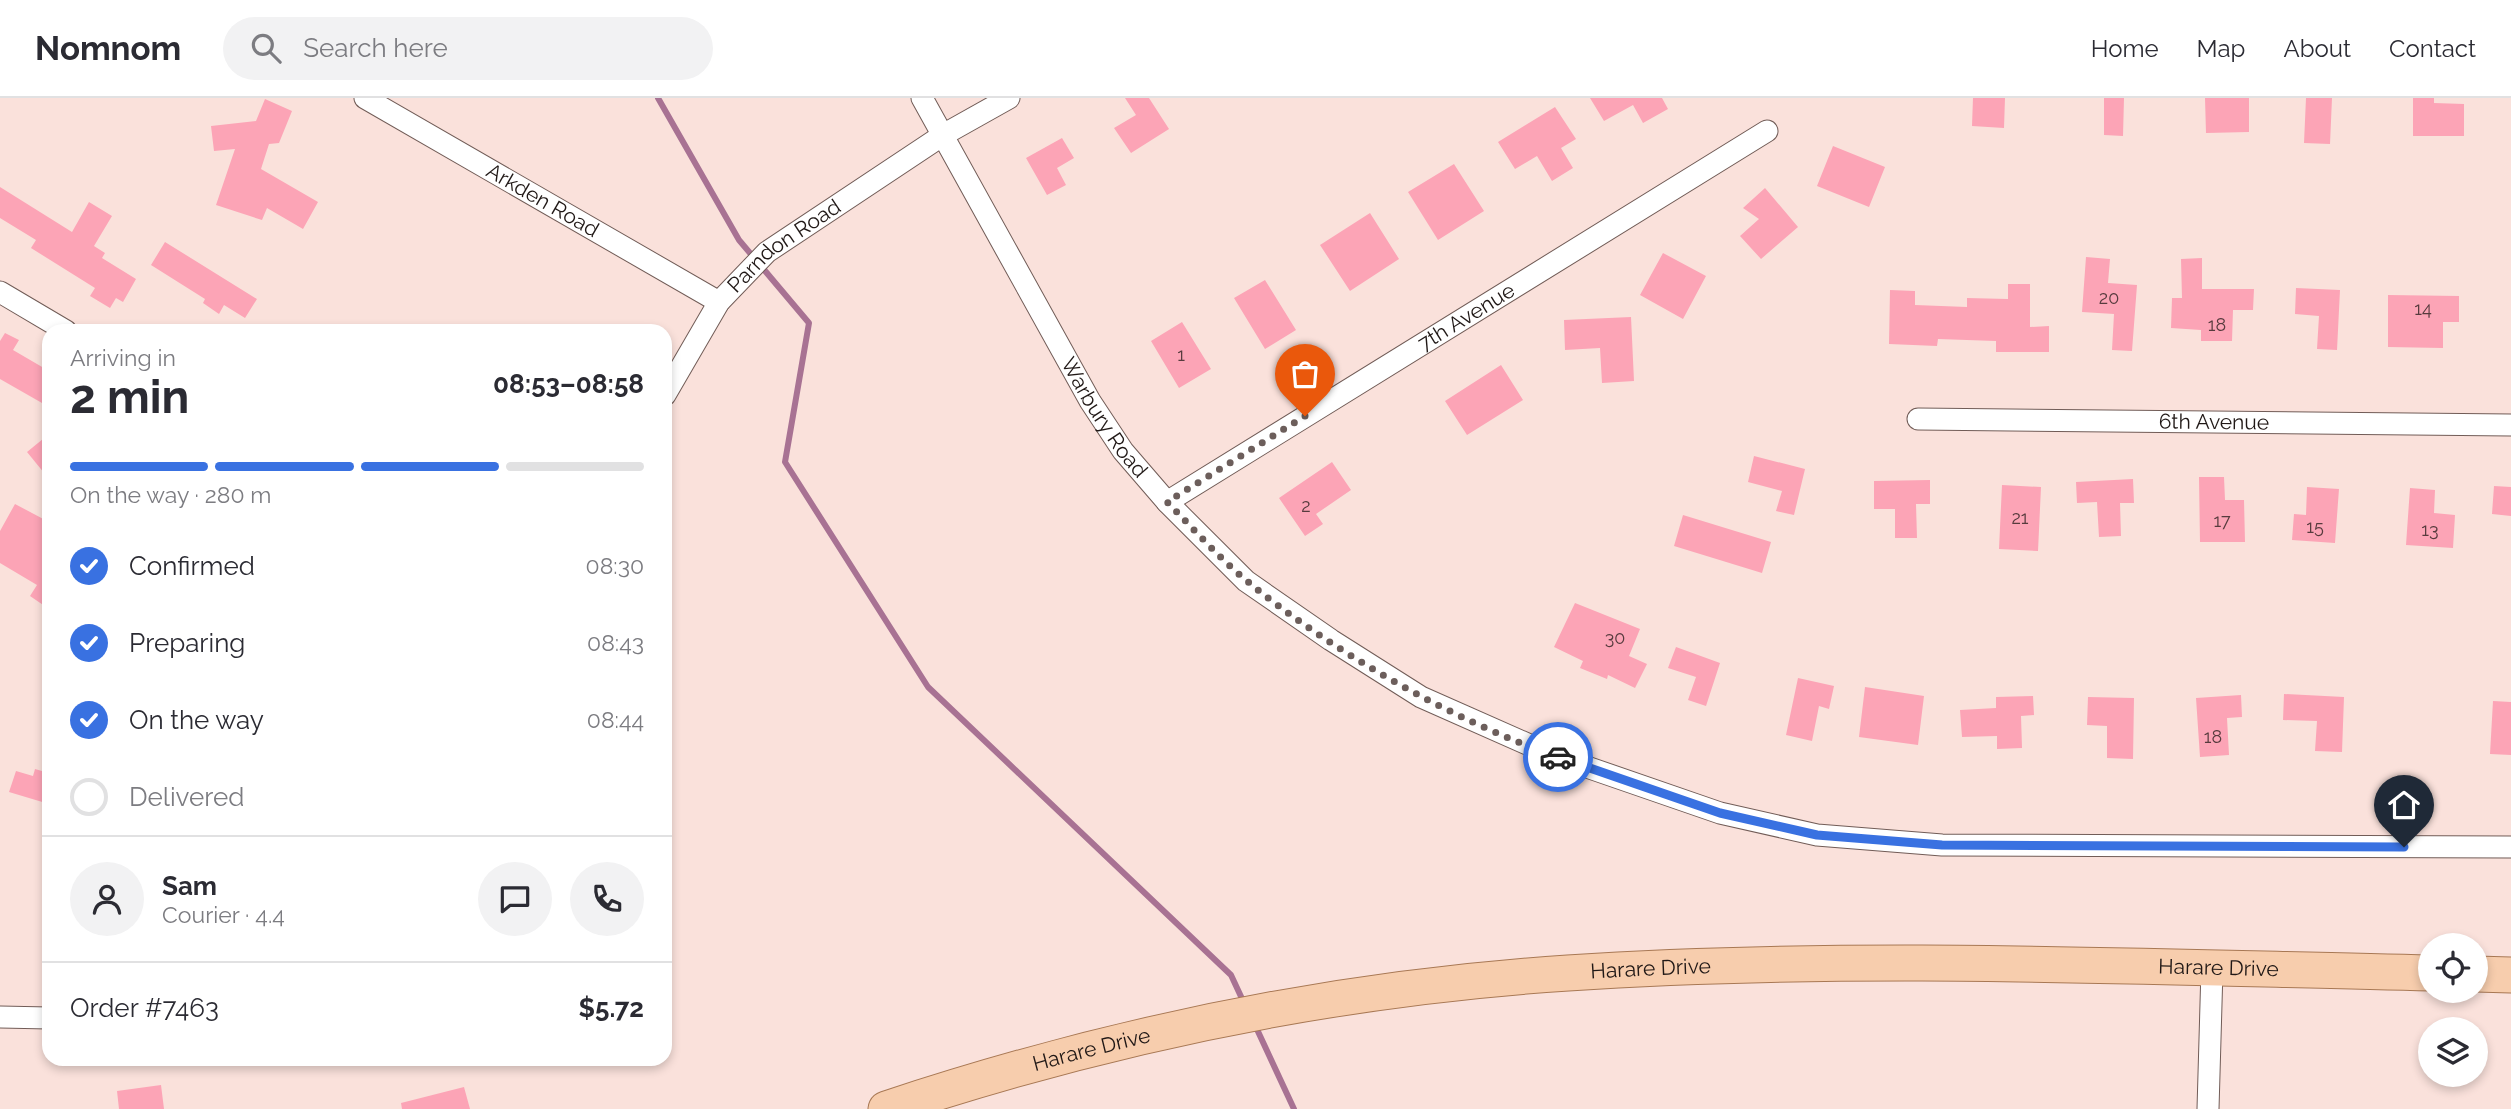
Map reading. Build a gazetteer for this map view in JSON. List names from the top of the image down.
{
  "streets": {
    "main road": ["Harare Drive"],
    "street": [
      "Arkden Road",
      "Parndon Road",
      "7th Avenue",
      "Warbury Road",
      "6th Avenue"
    ]
  },
  "crossings": [
    ["Arkden Road", "Parndon Road"],
    ["Parndon Road", "Warbury Road"],
    ["7th Avenue", "Warbury Road"]
  ],
  "house_numbers": [
    "20",
    "14",
    "18",
    "1",
    "2",
    "21",
    "17",
    "15",
    "13",
    "30",
    "18"
  ],
  "page": {
    "header": "Nomnom",
    "search": "Search here",
    "nav": [
      "Home",
      "Map",
      "About",
      "Contact"
    ],
    "heading": ["2 min", "Arriving in", "08:53–08:58"],
    "panel": [
      "Sam",
      "Courier · 4.4",
      "Order #7463",
      "$5.72"
    ],
    "bar": "On the way · 280 m",
    "list": [
      ["Confirmed", "08:30"],
      ["Preparing", "08:43"],
      ["On the way", "08:44"],
      "Delivered"
    ]
  }
}
